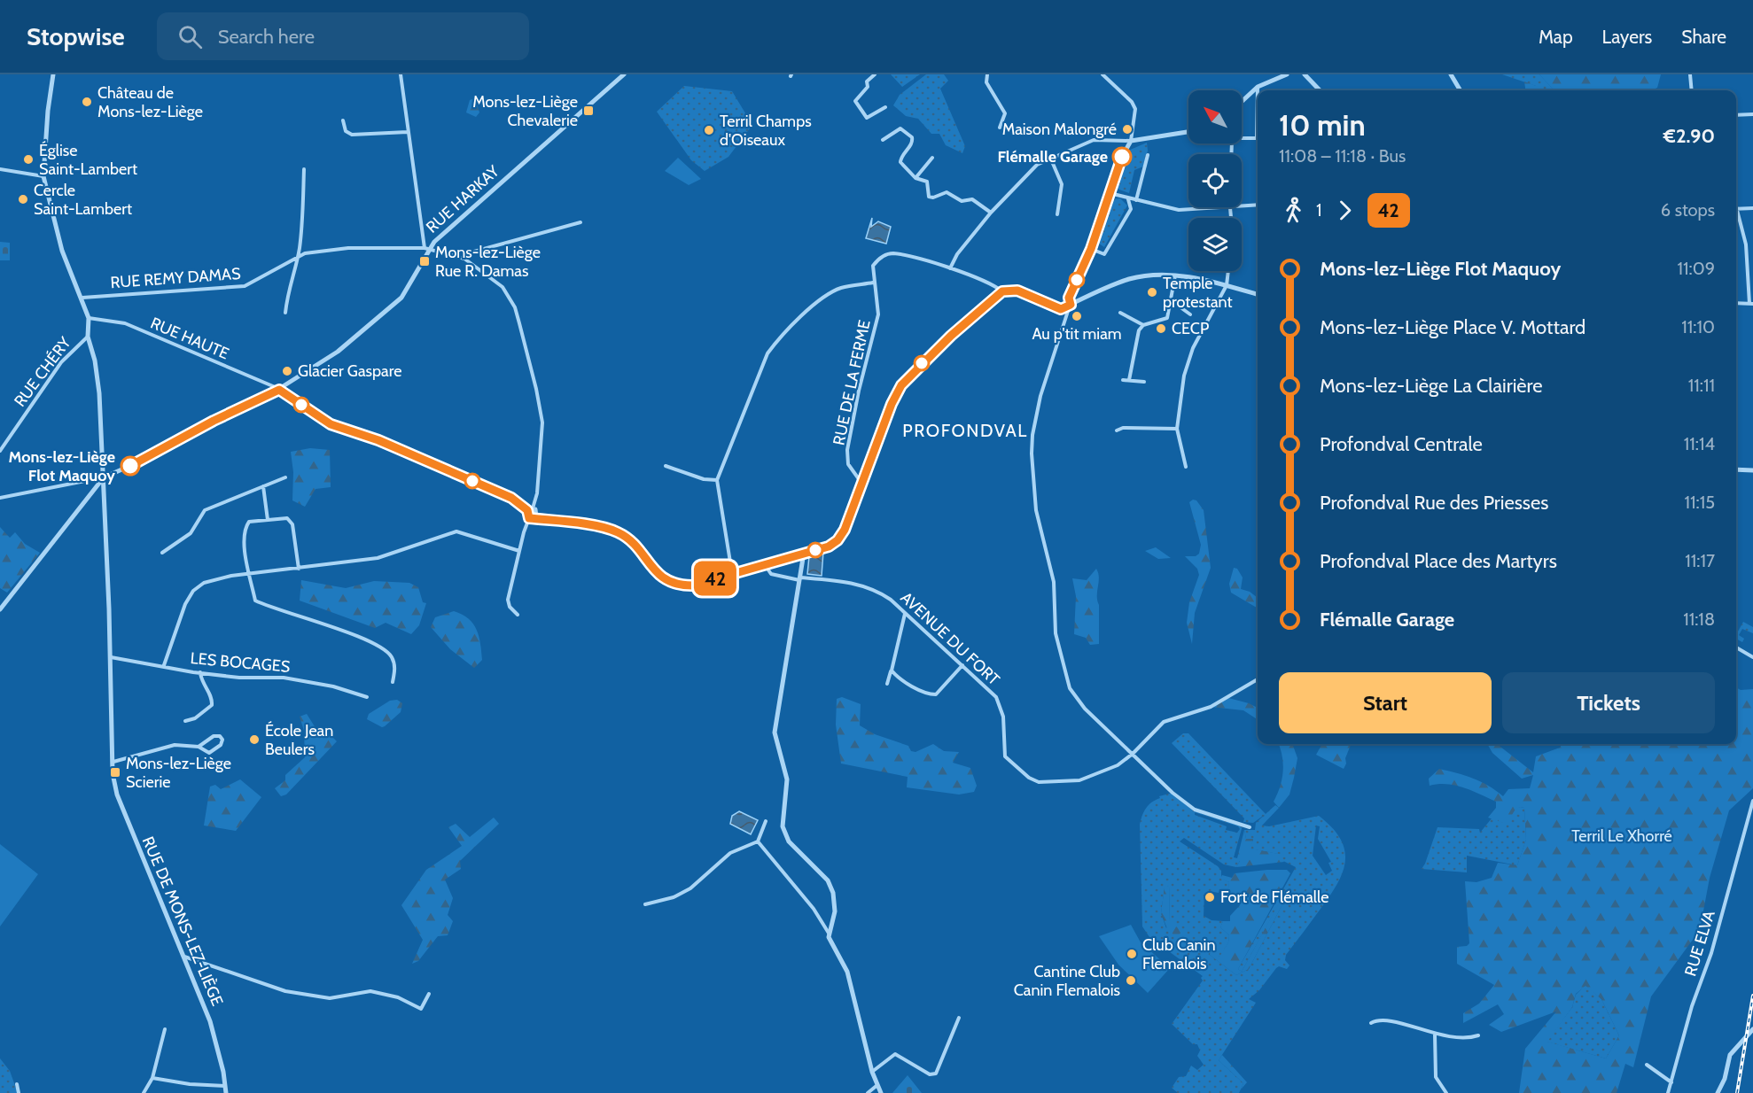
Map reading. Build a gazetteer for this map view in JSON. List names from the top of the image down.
{
  "streets": {
    "street": [
      "RUE HARKAY",
      "RUE REMY DAMAS",
      "RUE HAUTE",
      "RUE CHÉRY",
      "RUE DE LA FERME",
      "AVENUE DU FORT",
      "LES BOCAGES",
      "RUE DE MONS-LEZ-LIÈGE",
      "RUE ELVA"
    ]
  },
  "crossings": [
    ["RUE HARKAY", "RUE REMY DAMAS"],
    ["RUE HARKAY", "RUE HAUTE"],
    ["RUE HARKAY", "RUE DE MONS-LEZ-LIÈGE"],
    ["RUE REMY DAMAS", "RUE DE MONS-LEZ-LIÈGE"],
    ["RUE HAUTE", "RUE DE MONS-LEZ-LIÈGE"],
    ["RUE CHÉRY", "RUE DE MONS-LEZ-LIÈGE"],
    ["LES BOCAGES", "RUE DE MONS-LEZ-LIÈGE"]
  ],
  "districts": ["PROFONDVAL"],
  "parks": ["Terril Le Xhorré"],
  "places": {
    "other": [
      "Château de Mons-lez-Liège",
      "Maison Malongré",
      "Terril Champs d'Oiseaux",
      "Flémalle Garage",
      "Église Saint-Lambert",
      "Cercle Saint-Lambert",
      "Temple protestant",
      "Au p'tit miam",
      "CECP",
      "Glacier Gaspare",
      "Mons-lez-Liège Flot Maquoy",
      "École Jean Beulers",
      "Fort de Flémalle",
      "Club Canin Flemalois",
      "Cantine Club Canin Flemalois"
    ],
    "transit": ["Mons-lez-Liège Chevalerie", "Mons-lez-Liège Rue R. Damas", "Mons-lez-Liège Scierie"]
  },
  "lines": ["bus line 42"],
  "north": "top left",
  "page": {
    "header": "Stopwise",
    "search": "Search here",
    "nav": ["Map", "Layers", "Share"],
    "on_map": "42",
    "heading": ["10 min", "11:08 – 11:18 · Bus", "€2.90"],
    "legs": ["1", "42", "6 stops"],
    "list": [
      {
        "name": "Mons-lez-Liège Flot Maquoy",
        "value": "11:09"
      },
      {
        "name": "Mons-lez-Liège Place V. Mottard",
        "value": "11:10"
      },
      {
        "name": "Mons-lez-Liège La Clairière",
        "value": "11:11"
      },
      {
        "name": "Profondval Centrale",
        "value": "11:14"
      },
      {
        "name": "Profondval Rue des Priesses",
        "value": "11:15"
      },
      {
        "name": "Profondval Place des Martyrs",
        "value": "11:17"
      },
      {
        "name": "Flémalle Garage",
        "value": "11:18"
      }
    ],
    "buttons": ["Start", "Tickets"]
  }
}
